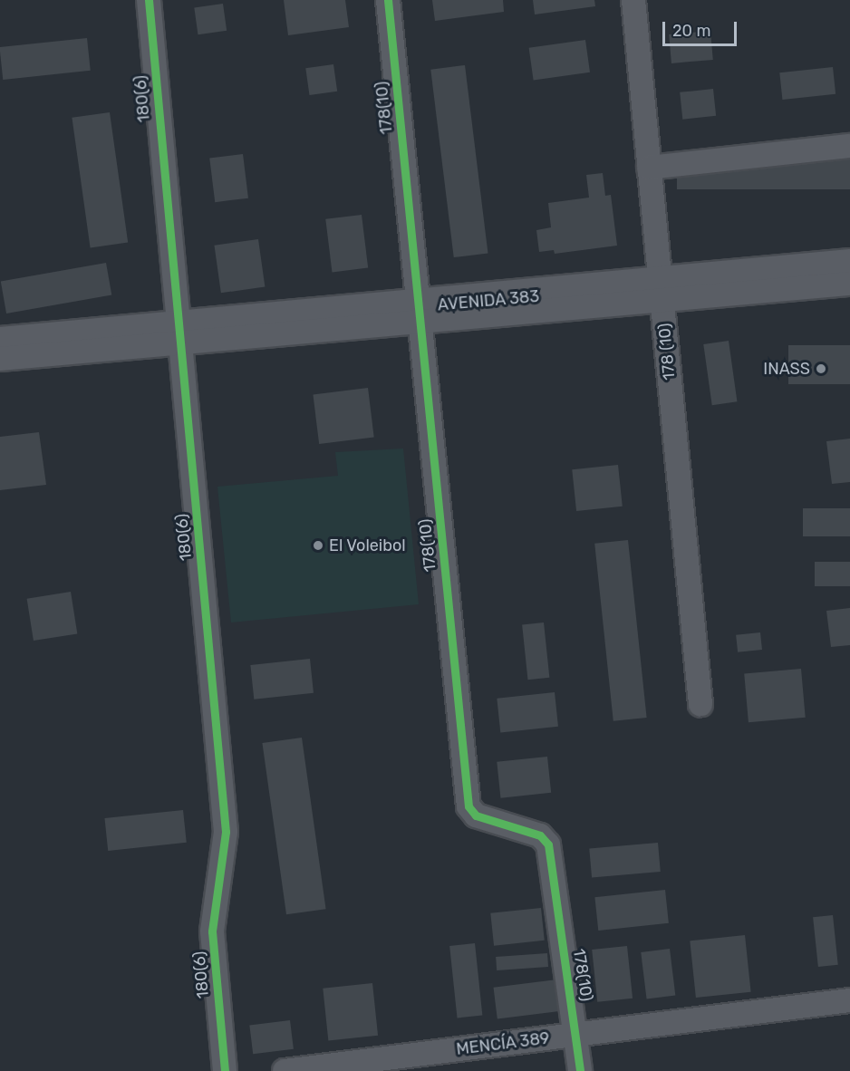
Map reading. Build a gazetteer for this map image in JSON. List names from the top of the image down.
{
  "streets": {
    "street": [
      "180(6)",
      "178(10)",
      "AVENIDA 383",
      "178 (10)",
      "MENCÍA 389"
    ]
  },
  "crossings": [
    ["180(6)", "AVENIDA 383"],
    ["178(10)", "AVENIDA 383"],
    ["178(10)", "MENCÍA 389"],
    ["AVENIDA 383", "178 (10)"]
  ],
  "places": ["INASS", "El Voleibol"],
  "scale_bar": "20 m"
}
